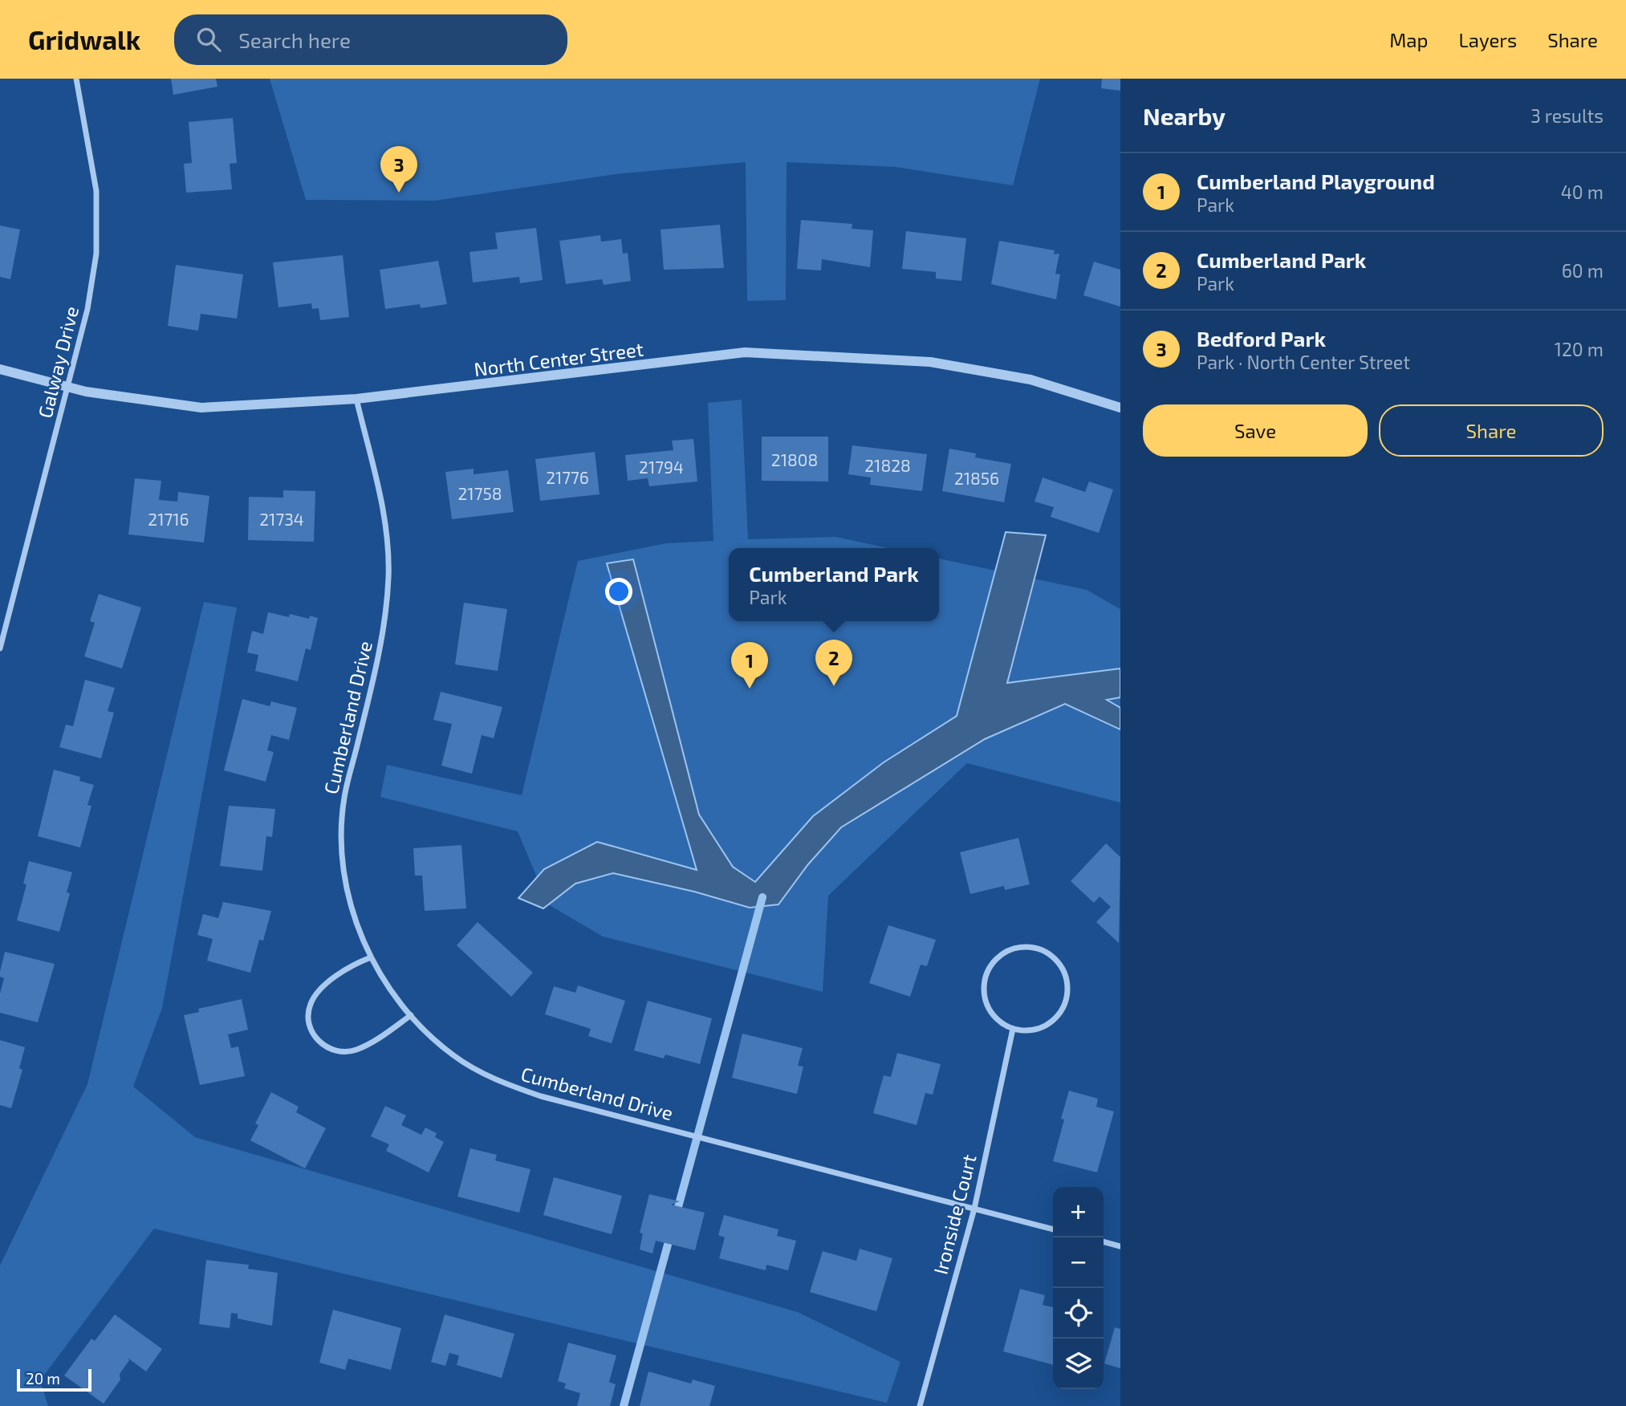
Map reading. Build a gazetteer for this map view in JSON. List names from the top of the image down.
{
  "streets": {
    "street": [
      "North Center Street",
      "Galway Drive",
      "Cumberland Drive",
      "Ironside Court"
    ]
  },
  "crossings": [
    ["North Center Street", "Galway Drive"],
    ["North Center Street", "Cumberland Drive"],
    ["Cumberland Drive", "Ironside Court"]
  ],
  "house_numbers": [
    "21808",
    "21828",
    "21794",
    "21776",
    "21856",
    "21758",
    "21716",
    "21734"
  ],
  "scale_bar": "20 m",
  "page": {
    "header": "Gridwalk",
    "search": "Search here",
    "nav": ["Map", "Layers", "Share"],
    "heading": ["Nearby", "3 results"],
    "pins": ["3", "2", "1"],
    "list": [
      {
        "mark": "1",
        "name": "Cumberland Playground",
        "note": "Park",
        "value": "40 m"
      },
      {
        "mark": "2",
        "name": "Cumberland Park",
        "note": "Park",
        "value": "60 m"
      },
      {
        "mark": "3",
        "name": "Bedford Park",
        "note": "Park · North Center Street",
        "value": "120 m"
      }
    ],
    "buttons": ["Save", "Share"],
    "popup": ["Cumberland Park", "Park"],
    "map_buttons": ["+", "−"],
    "scale": "20 m"
  }
}
